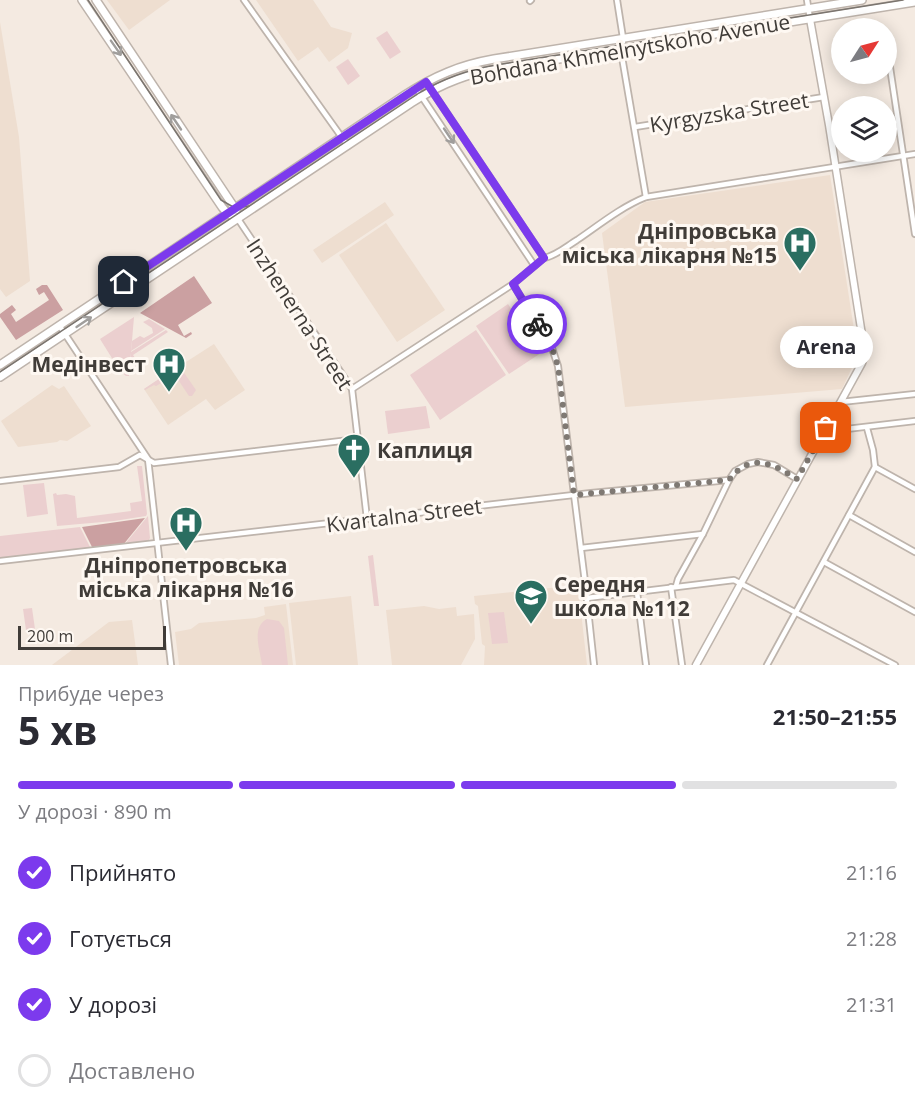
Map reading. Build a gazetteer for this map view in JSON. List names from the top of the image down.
{
  "streets": {
    "main road": ["Bohdana Khmelnytskoho Avenue"],
    "street": ["Kyrgyzska Street", "Inzhenerna Street", "Kvartalna Street"]
  },
  "crossings": [
    ["Bohdana Khmelnytskoho Avenue", "Inzhenerna Street"],
    ["Inzhenerna Street", "Kvartalna Street"]
  ],
  "places": {
    "hospital": ["Дніпровська міська лікарня №15", "Медінвест", "Дніпропетровська міська лікарня №16"],
    "other": ["Arena"],
    "church": ["Каплиця"],
    "school or university": ["Середня школа №112"]
  },
  "scale_bar": "200 m",
  "north": "top right",
  "page": {
    "bubble": "Arena",
    "scale": "200 m",
    "heading": ["5 хв", "Прибуде через", "21:50–21:55"],
    "bar": "У дорозі · 890 m",
    "list": [
      ["Прийнято", "21:16"],
      ["Готується", "21:28"],
      ["У дорозі", "21:31"],
      "Доставлено"
    ]
  }
}
